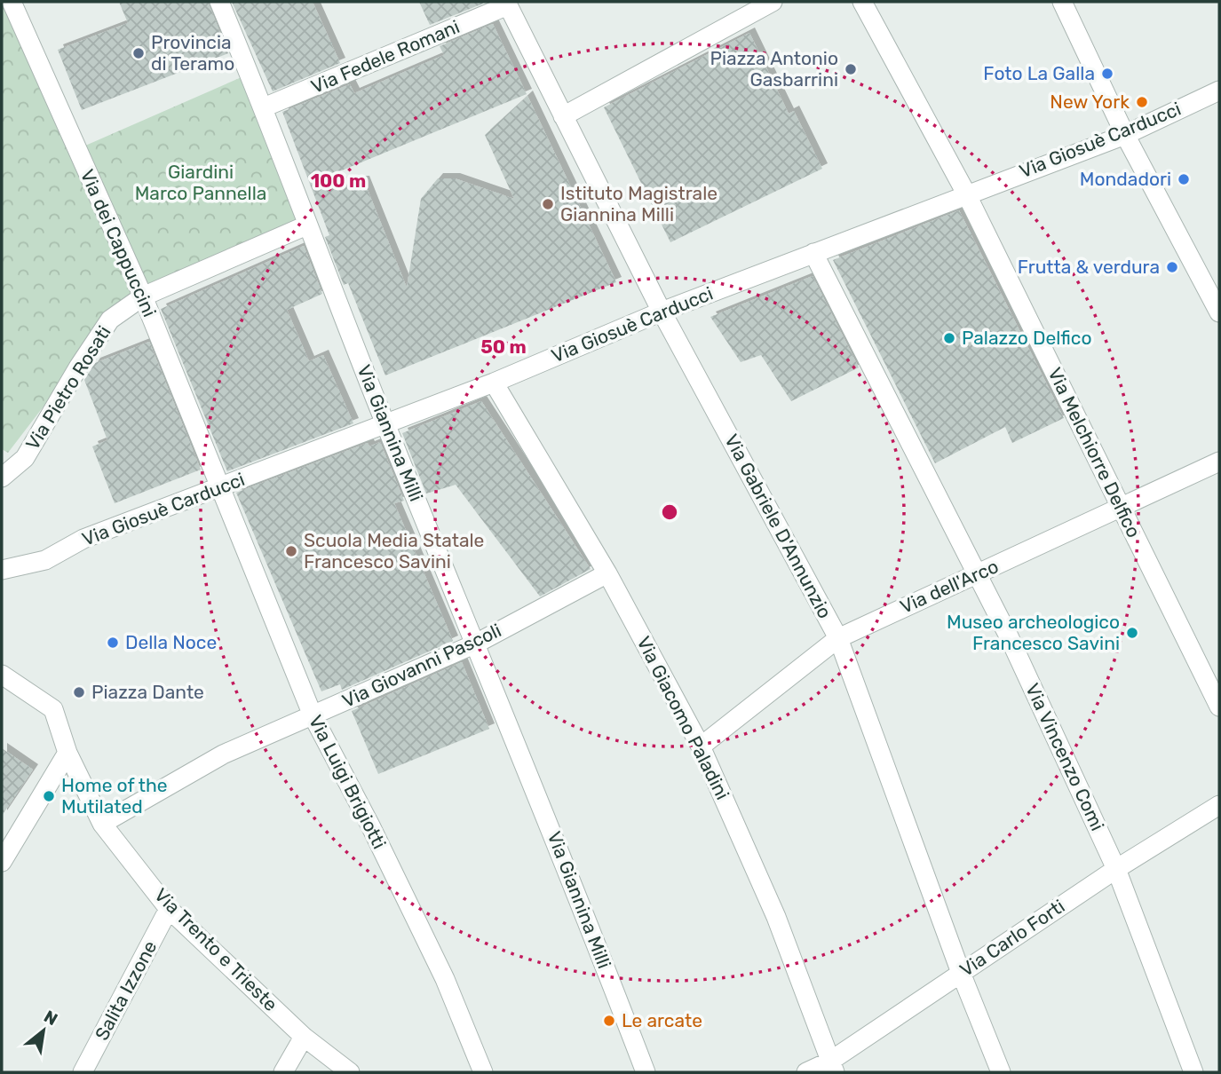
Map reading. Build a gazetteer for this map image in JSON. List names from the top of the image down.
{
  "streets": {
    "street": [
      "Via Fedele Romani",
      "Via Giosuè Carducci",
      "Via dei Cappuccini",
      "Via Pietro Rosati",
      "Via Giannina Milli",
      "Via Melchiorre Delfico",
      "Via Gabriele D'Annunzio",
      "Via dell'Arco",
      "Via Giovanni Pascoli",
      "Via Giacomo Paladini",
      "Via Vincenzo Comi",
      "Via Luigi Brigiotti",
      "Via Carlo Forti",
      "Via Trento e Trieste",
      "Salita Izzone"
    ]
  },
  "crossings": [
    ["Via Fedele Romani", "Via Giannina Milli"],
    ["Via Fedele Romani", "Via Gabriele D'Annunzio"],
    ["Via Giosuè Carducci", "Via dei Cappuccini"],
    ["Via Giosuè Carducci", "Via Giannina Milli"],
    ["Via Giosuè Carducci", "Via Melchiorre Delfico"],
    ["Via Giosuè Carducci", "Via Gabriele D'Annunzio"],
    ["Via Giosuè Carducci", "Via Giacomo Paladini"],
    ["Via Giosuè Carducci", "Via Vincenzo Comi"],
    ["Via Giosuè Carducci", "Via Luigi Brigiotti"],
    ["Via dei Cappuccini", "Via Pietro Rosati"],
    ["Via dei Cappuccini", "Via Luigi Brigiotti"],
    ["Via Pietro Rosati", "Via Giannina Milli"],
    ["Via Giannina Milli", "Via Giovanni Pascoli"],
    ["Via Melchiorre Delfico", "Via dell'Arco"],
    ["Via Gabriele D'Annunzio", "Via dell'Arco"],
    ["Via Gabriele D'Annunzio", "Via Carlo Forti"],
    ["Via dell'Arco", "Via Giacomo Paladini"],
    ["Via dell'Arco", "Via Vincenzo Comi"],
    ["Via Giovanni Pascoli", "Via Giacomo Paladini"],
    ["Via Giovanni Pascoli", "Via Luigi Brigiotti"],
    ["Via Giovanni Pascoli", "Via Trento e Trieste"],
    ["Via Giacomo Paladini", "Via Carlo Forti"],
    ["Via Vincenzo Comi", "Via Carlo Forti"],
    ["Via Trento e Trieste", "Salita Izzone"]
  ],
  "parks": ["Giardini Marco Pannella"],
  "places": [
    "Provincia di Teramo",
    "Piazza Antonio Gasbarrini",
    "Foto La Galla",
    "New York",
    "Mondadori",
    "Istituto Magistrale Giannina Milli",
    "Frutta & verdura",
    "Palazzo Delfico",
    "Scuola Media Statale Francesco Savini",
    "Museo archeologico Francesco Savini",
    "Della Noce",
    "Piazza Dante",
    "Home of the Mutilated",
    "Le arcate"
  ],
  "north": "top right",
  "rings": ["100 m", "50 m"]
}
